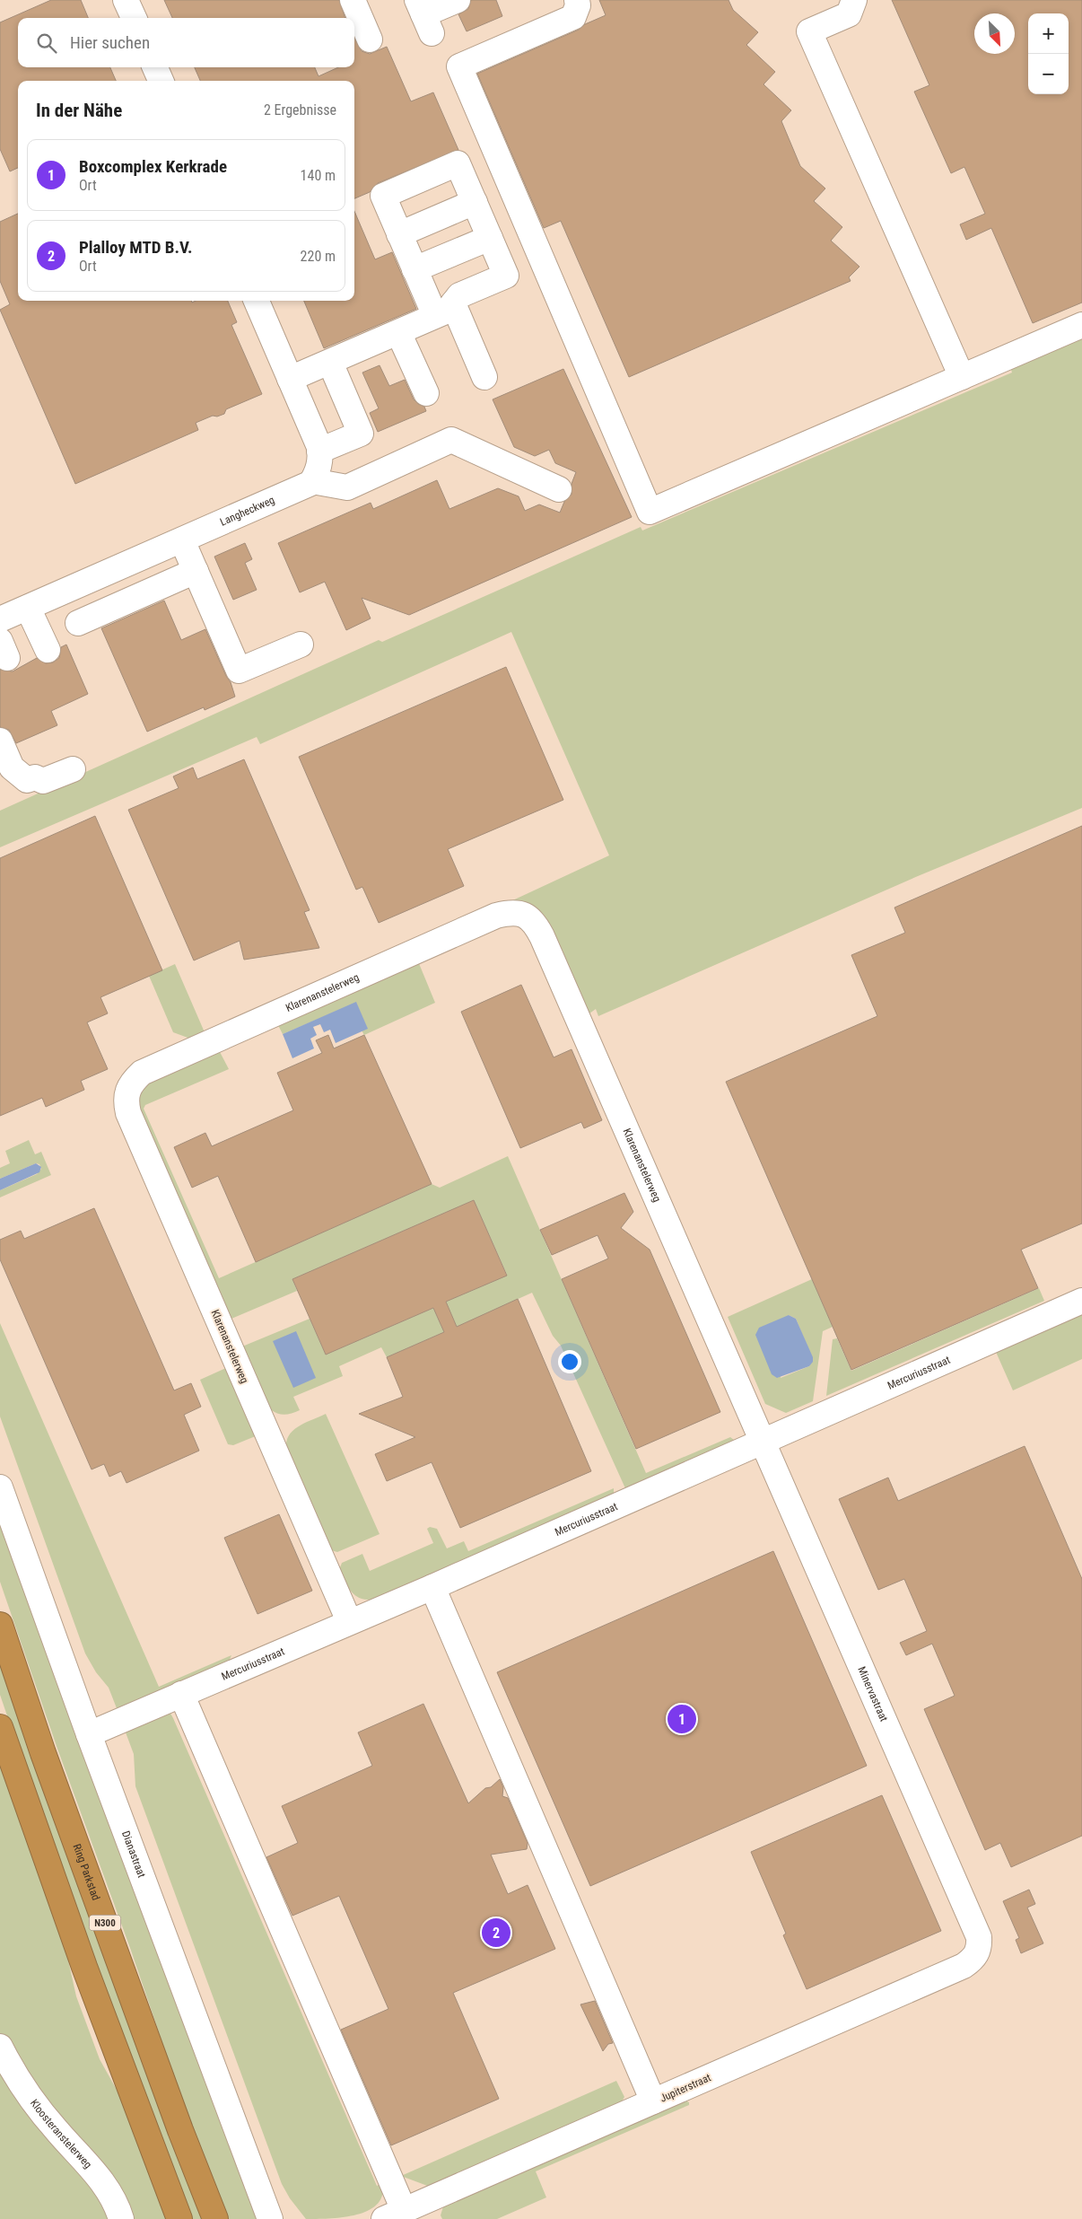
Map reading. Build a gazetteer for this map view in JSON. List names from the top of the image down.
{
  "streets": {
    "highway": ["Ring Parkstad", "N300"],
    "street": [
      "Langheckweg",
      "Klarenanstelerweg",
      "Mercuriusstraat",
      "Minervastraat",
      "Dianastraat",
      "Jupiterstraat",
      "Kloosteranstelerweg"
    ]
  },
  "crossings": [
    ["Klarenanstelerweg", "Mercuriusstraat"],
    ["Klarenanstelerweg", "Minervastraat"],
    ["Mercuriusstraat", "Minervastraat"],
    ["Mercuriusstraat", "Dianastraat"],
    ["Minervastraat", "Jupiterstraat"]
  ],
  "north": "bottom right",
  "page": {
    "map_buttons": ["+", "−"],
    "search": "Hier suchen",
    "heading": ["In der Nähe", "2 Ergebnisse"],
    "list": [
      {
        "mark": "1",
        "name": "Boxcomplex Kerkrade",
        "note": "Ort",
        "value": "140 m"
      },
      {
        "mark": "2",
        "name": "Plalloy MTD B.V.",
        "note": "Ort",
        "value": "220 m"
      }
    ],
    "pins": ["1", "2"]
  }
}
